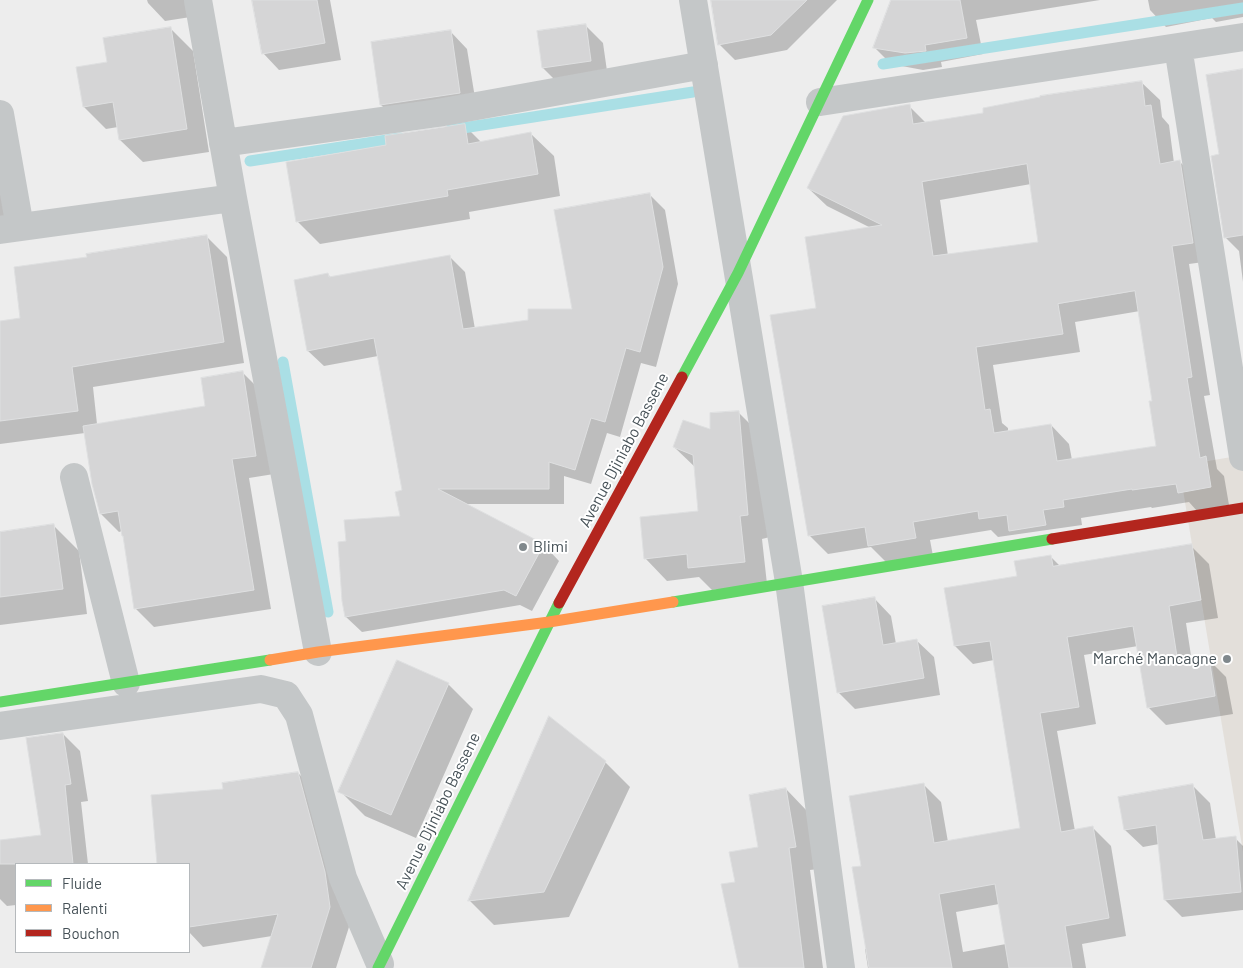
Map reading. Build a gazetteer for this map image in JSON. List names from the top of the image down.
{
  "streets": {
    "street": ["Avenue Djiniabo Bassene"]
  },
  "places": ["Blimi", "Marché Mancagne"],
  "legend": ["Fluide", "Ralenti", "Bouchon"]
}
